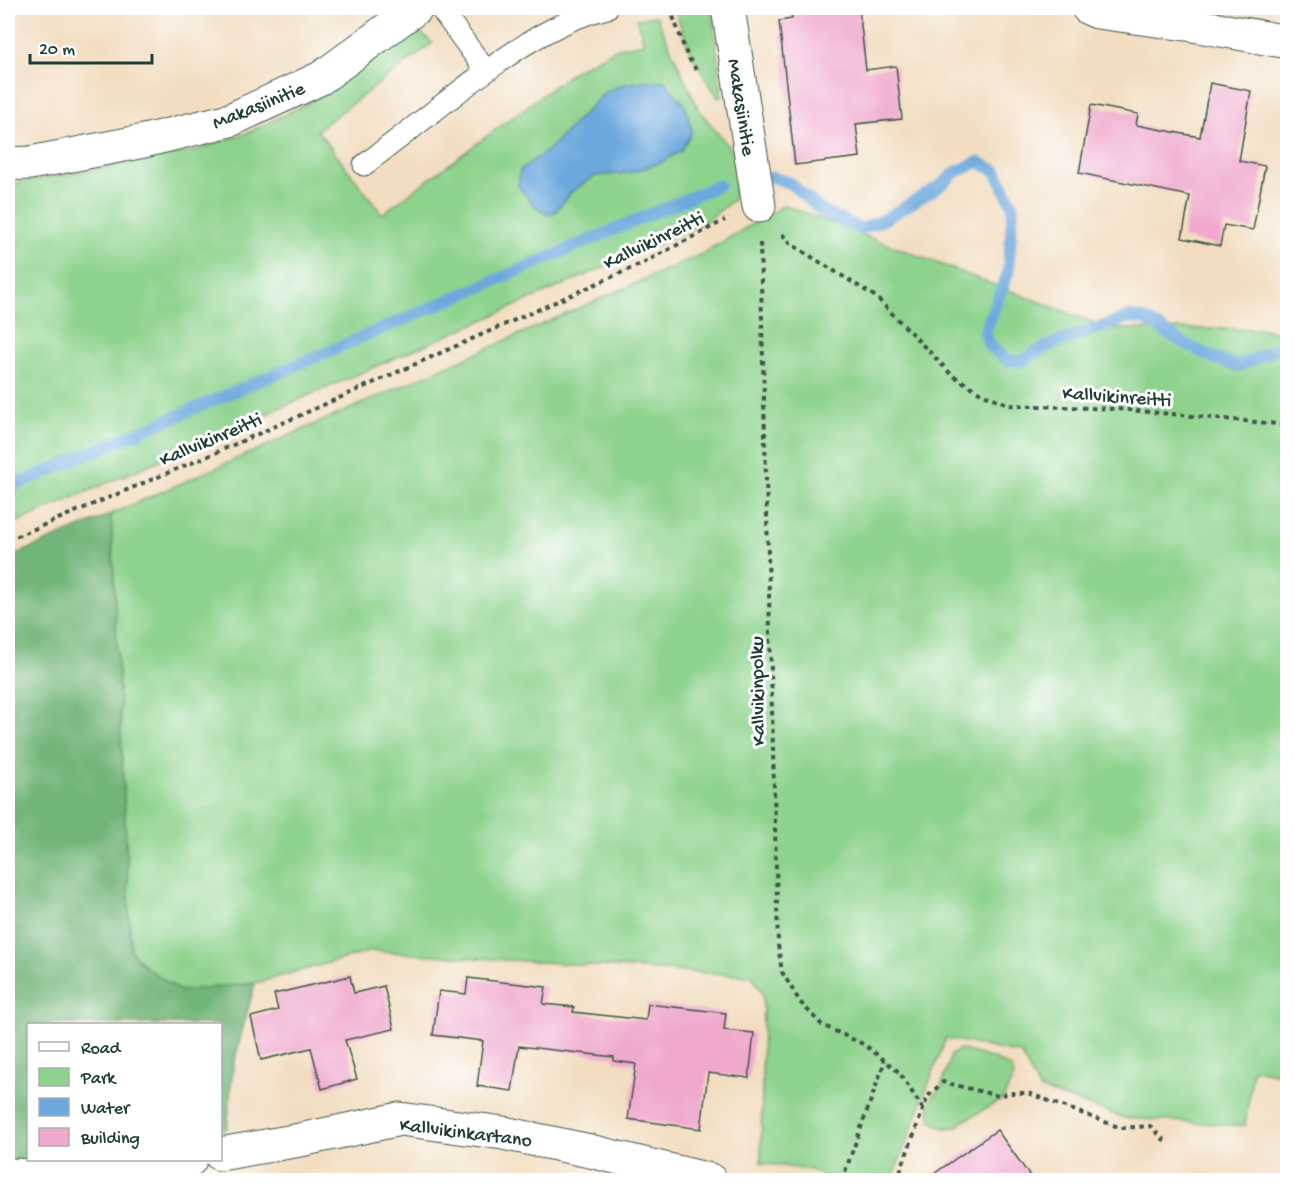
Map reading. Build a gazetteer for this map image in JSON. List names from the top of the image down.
{
  "streets": {
    "street": ["Makasiinitie", "Kallvikinkartano"],
    "path": ["Kallvikinreitti", "Kallvikinpolku"]
  },
  "crossings": [
    ["Makasiinitie", "Kallvikinreitti"],
    ["Makasiinitie", "Kallvikinpolku"],
    ["Kallvikinreitti", "Kallvikinpolku"]
  ],
  "legend": [
    "Road",
    "Park",
    "Water",
    "Building"
  ],
  "scale_bar": "20 m"
}
